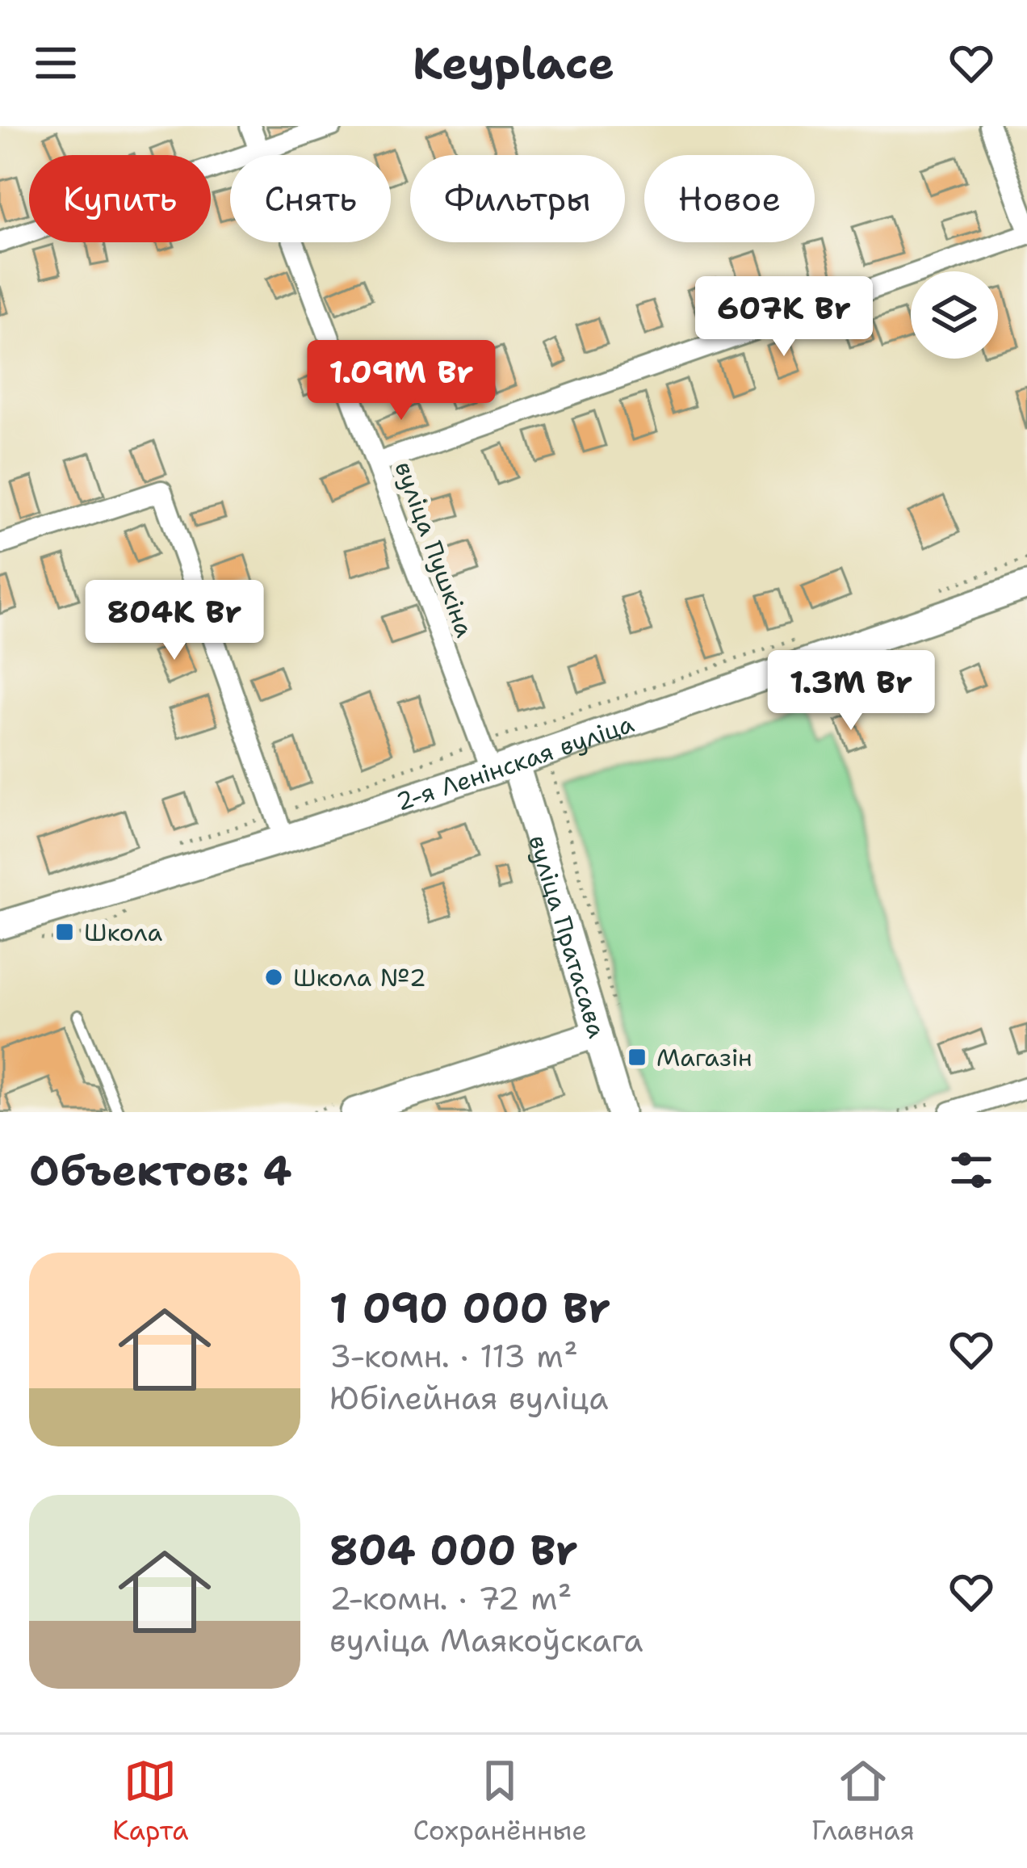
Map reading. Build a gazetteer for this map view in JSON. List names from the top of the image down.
{
  "streets": {
    "main road": ["2-я Ленінская вуліца", "вуліца Пратасава"],
    "street": ["вуліца Пушкіна"]
  },
  "crossings": [
    ["вуліца Пушкіна", "2-я Ленінская вуліца"],
    ["вуліца Пушкіна", "вуліца Пратасава"],
    ["2-я Ленінская вуліца", "вуліца Пратасава"]
  ],
  "places": {
    "transit": ["Школа", "Магазін"],
    "other": ["Школа №2"]
  },
  "page": {
    "header": "Keyplace",
    "chip": [
      "Купить",
      "Снять",
      "Фильтры",
      "Новое"
    ],
    "price": [
      "607K Br",
      "1.09M Br",
      "804K Br",
      "1.3M Br"
    ],
    "heading": "Объектов: 4",
    "list": [
      {
        "name": "1 090 000 Br",
        "note": "3-комн. · 113 m² · Юбілейная вуліца"
      },
      {
        "name": "804 000 Br",
        "note": "2-комн. · 72 m² · вуліца Маякоўскага"
      }
    ],
    "tabs": ["Карта", "Сохранённые", "Главная"]
  }
}
